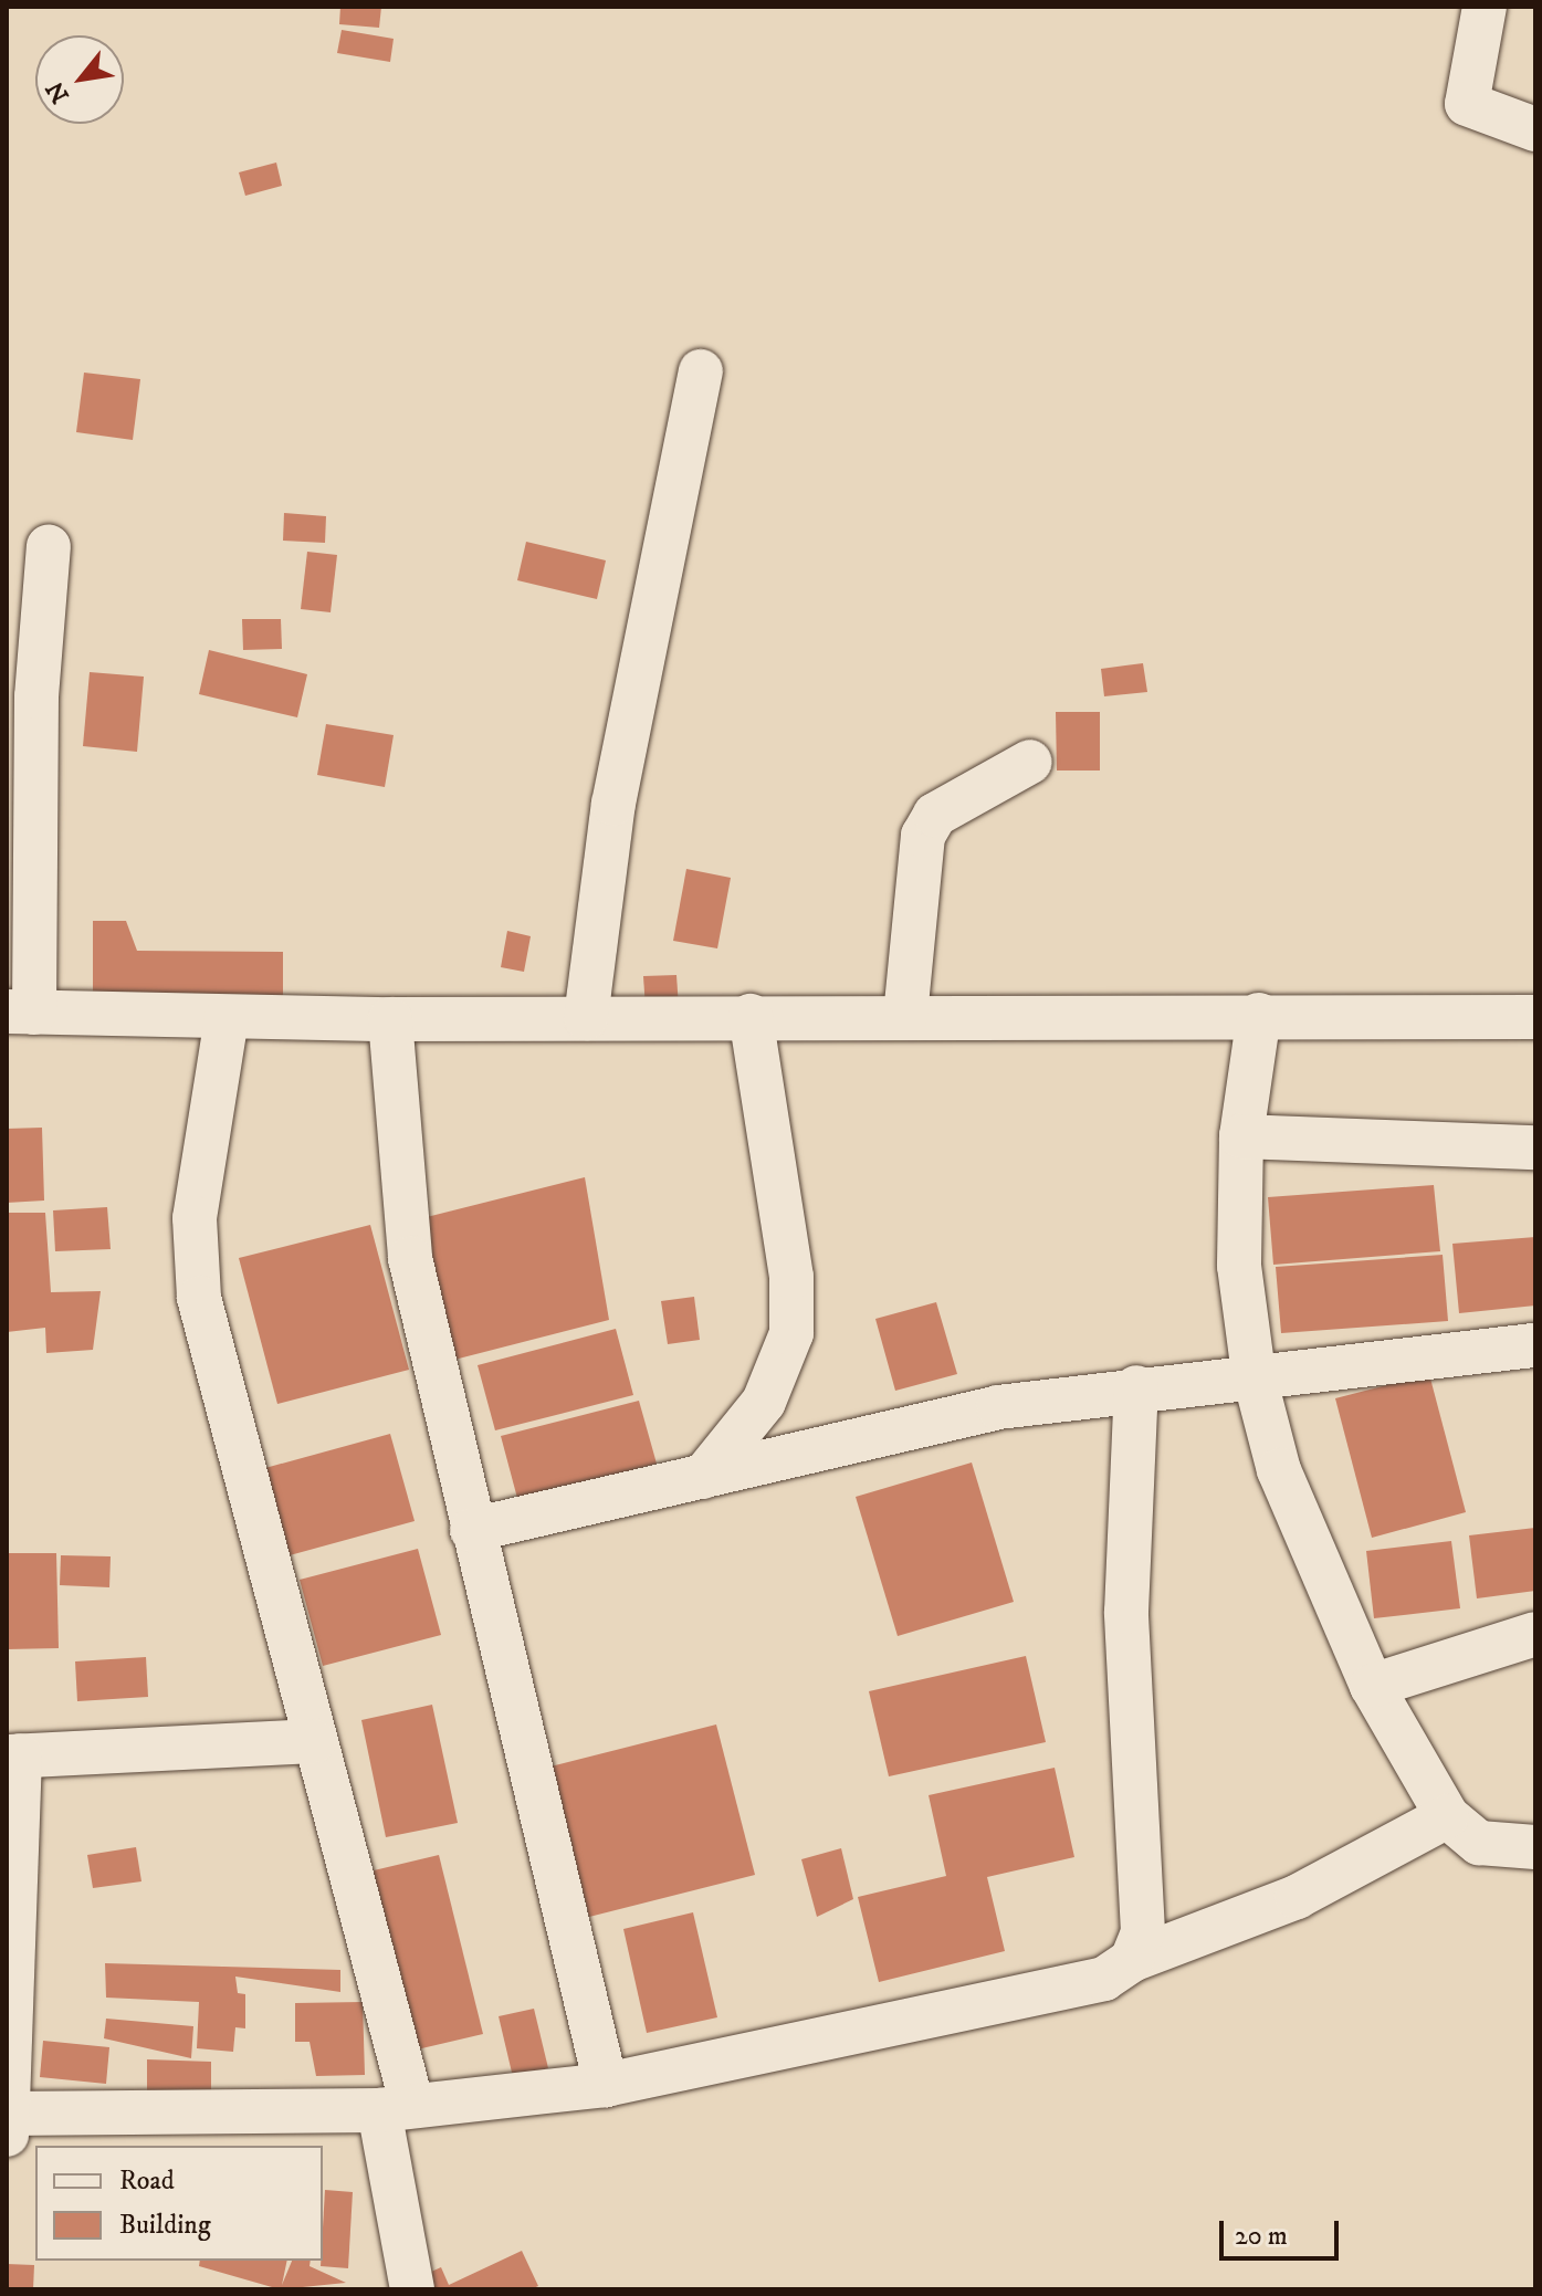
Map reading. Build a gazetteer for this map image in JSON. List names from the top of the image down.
{
  "legend": ["Road", "Building"],
  "scale_bar": "20 m",
  "north": "bottom left"
}
